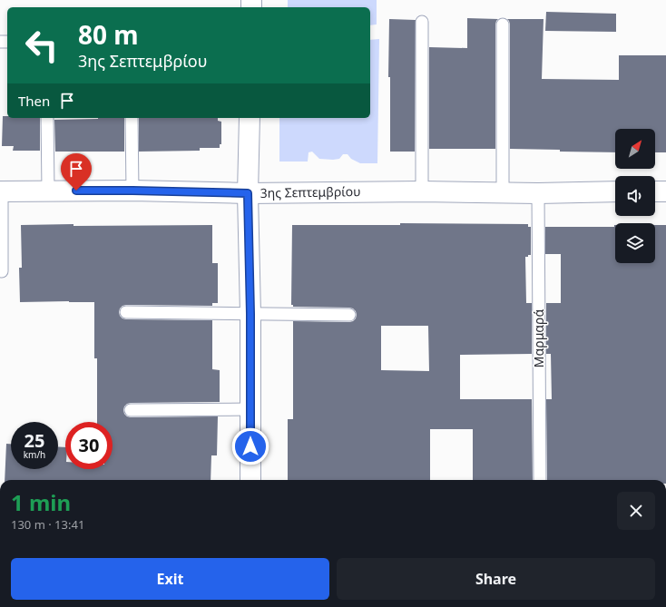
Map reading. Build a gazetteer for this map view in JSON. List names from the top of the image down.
{
  "streets": {
    "street": ["3ης Σεπτεμβρίου"],
    "lane": ["Μαρμαρά"]
  },
  "crossings": [
    ["3ης Σεπτεμβρίου", "Μαρμαρά"]
  ],
  "north": "top right",
  "page": {
    "turn": ["80 m", "3ης Σεπτεμβρίου"],
    "then": "Then",
    "speed": "25 km/h",
    "limit": "30",
    "heading": ["1 min", "130 m · 13:41"],
    "buttons": ["Exit", "Share"]
  }
}
